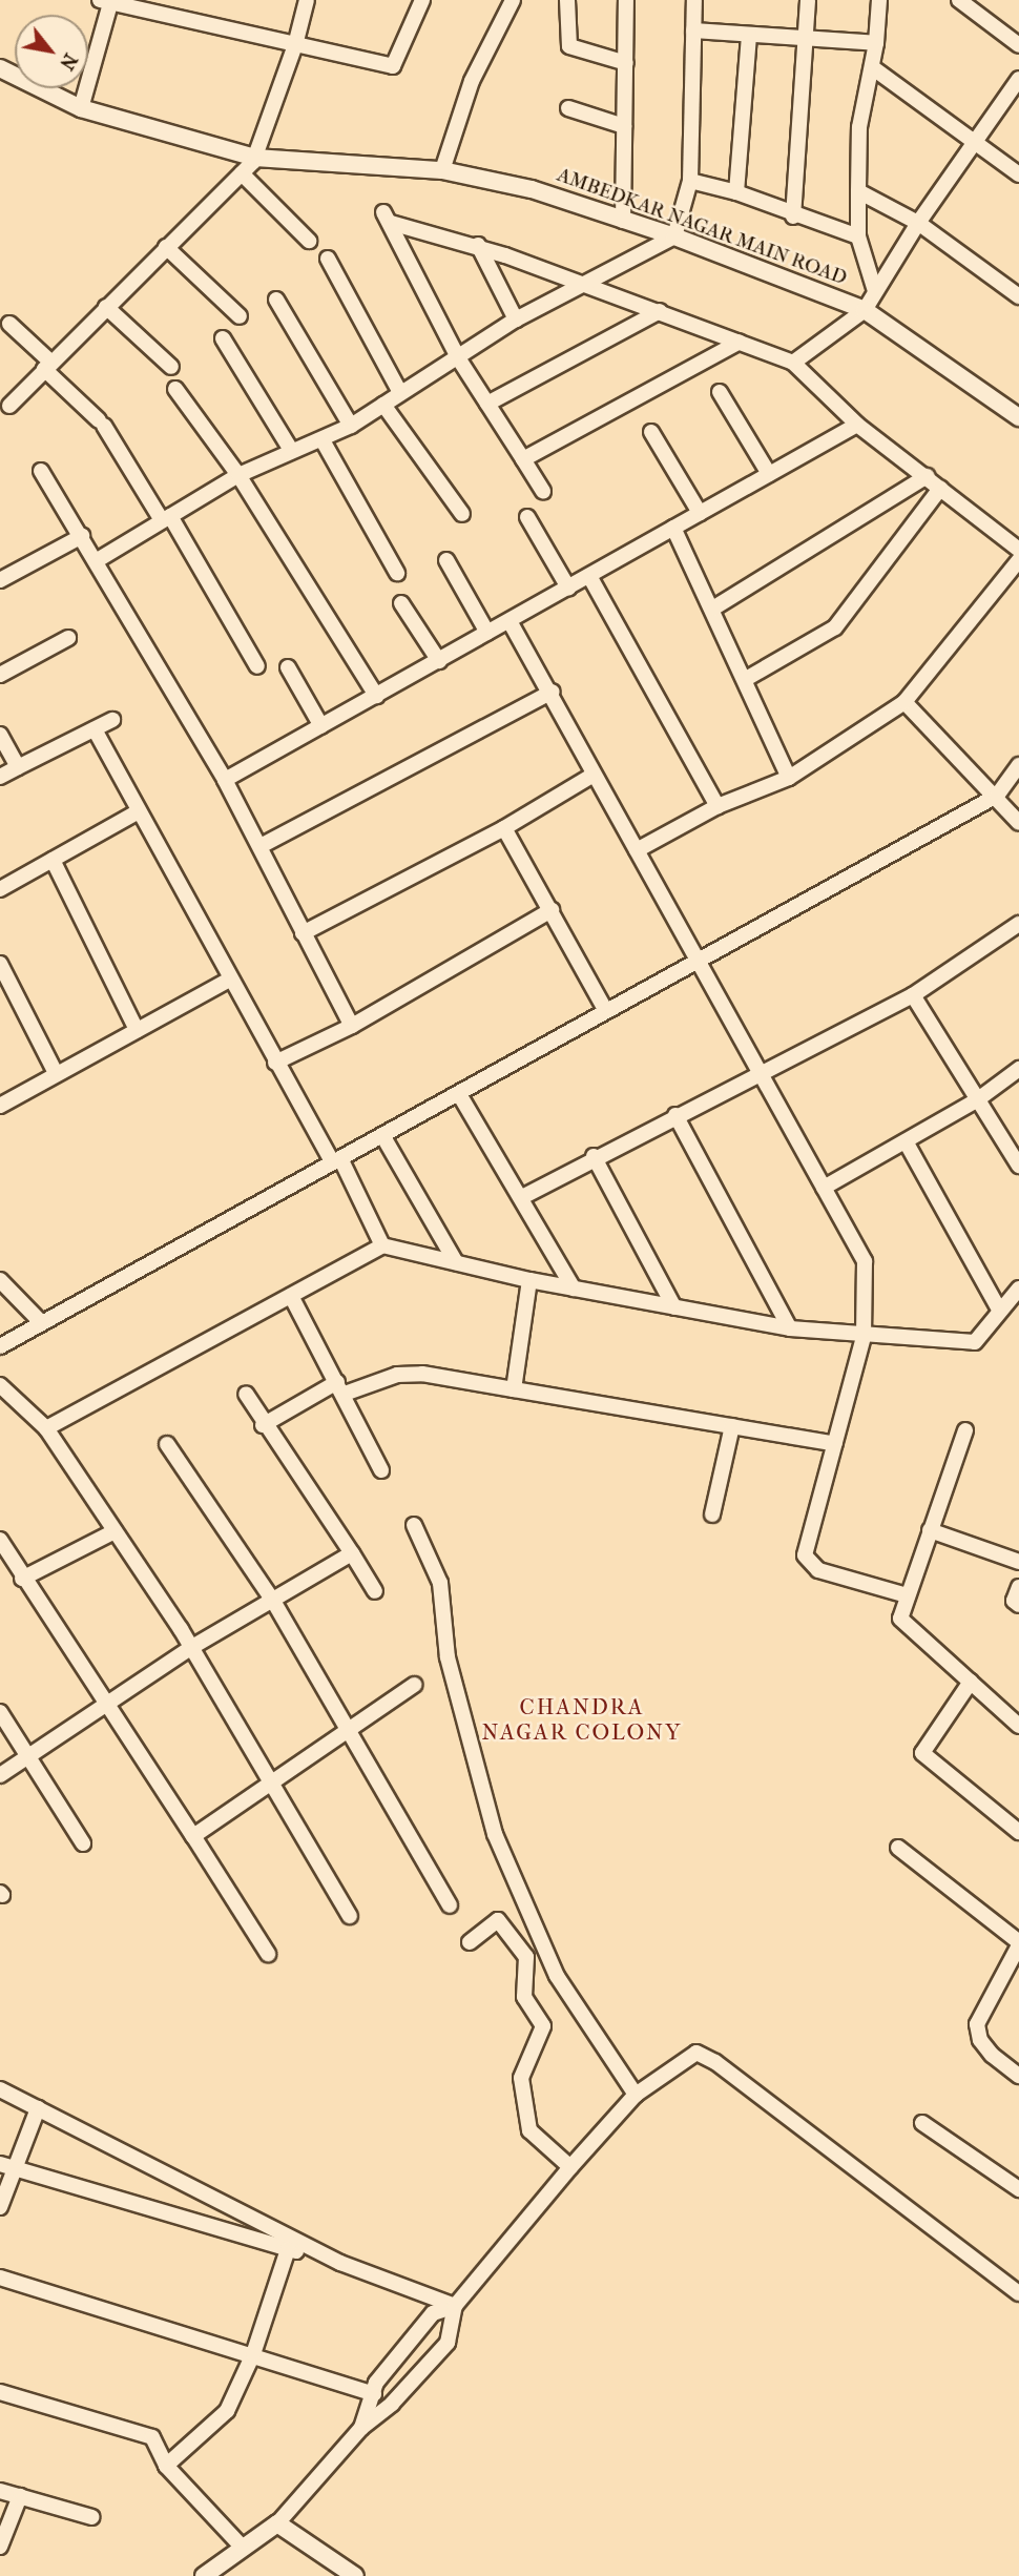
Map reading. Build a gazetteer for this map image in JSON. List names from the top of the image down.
{
  "streets": {
    "street": ["AMBEDKAR NAGAR MAIN ROAD"]
  },
  "districts": ["CHANDRA NAGAR COLONY"],
  "north": "bottom right"
}
